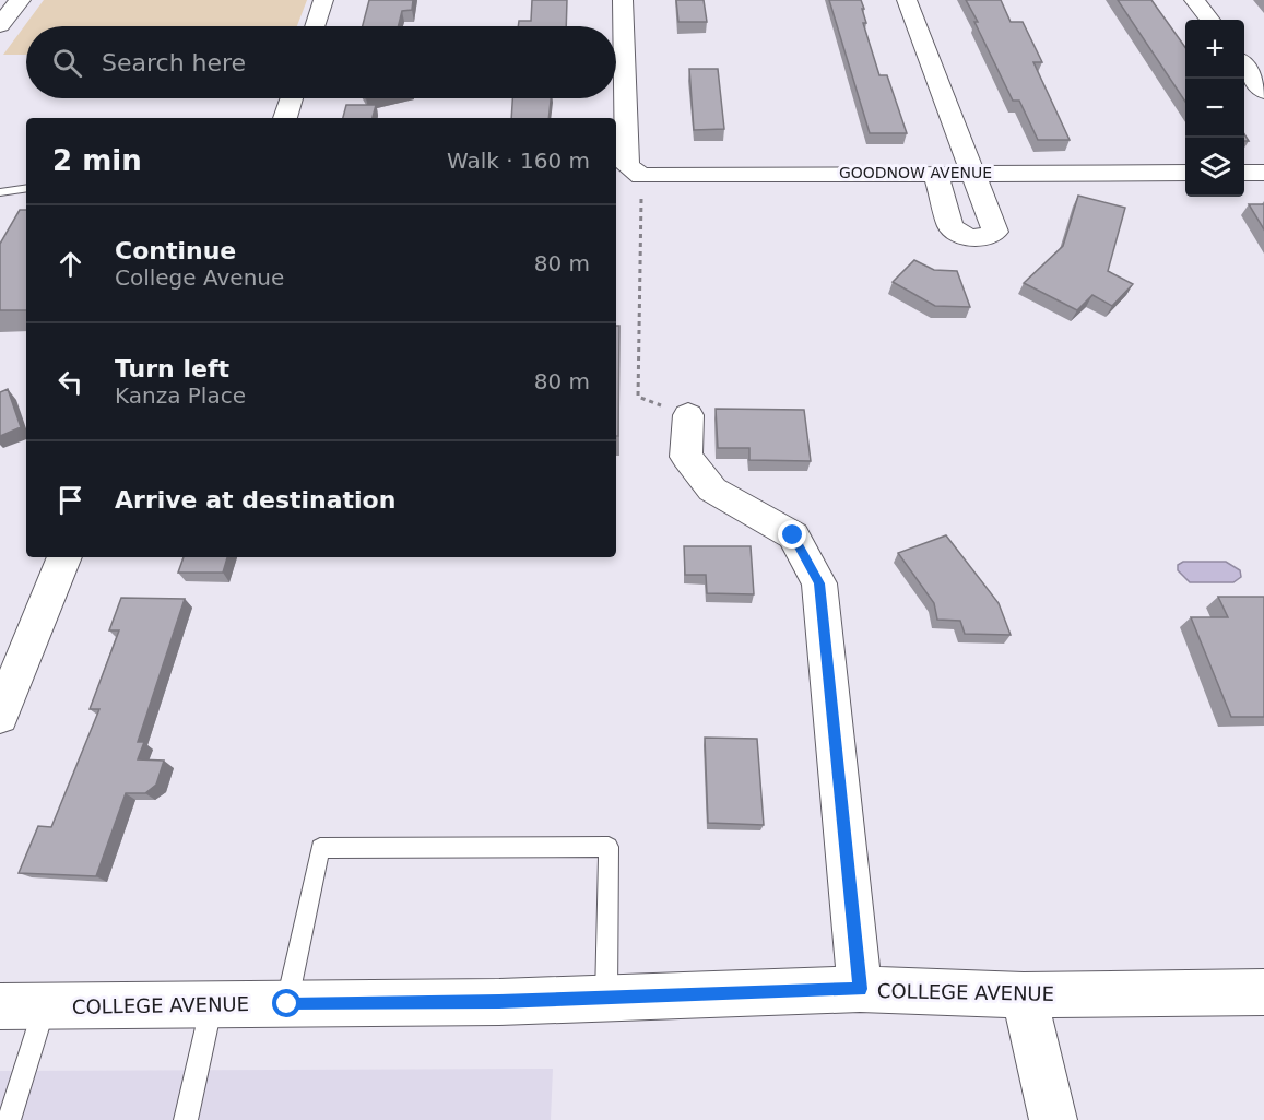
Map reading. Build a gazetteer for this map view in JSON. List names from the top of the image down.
{
  "streets": {
    "street": ["GOODNOW AVENUE", "COLLEGE AVENUE"]
  },
  "page": {
    "map_buttons": ["+", "−"],
    "search": "Search here",
    "heading": ["2 min", "Walk · 160 m"],
    "list": [
      ["Continue", "College Avenue", "80 m"],
      ["Turn left", "Kanza Place", "80 m"],
      "Arrive at destination"
    ]
  }
}
